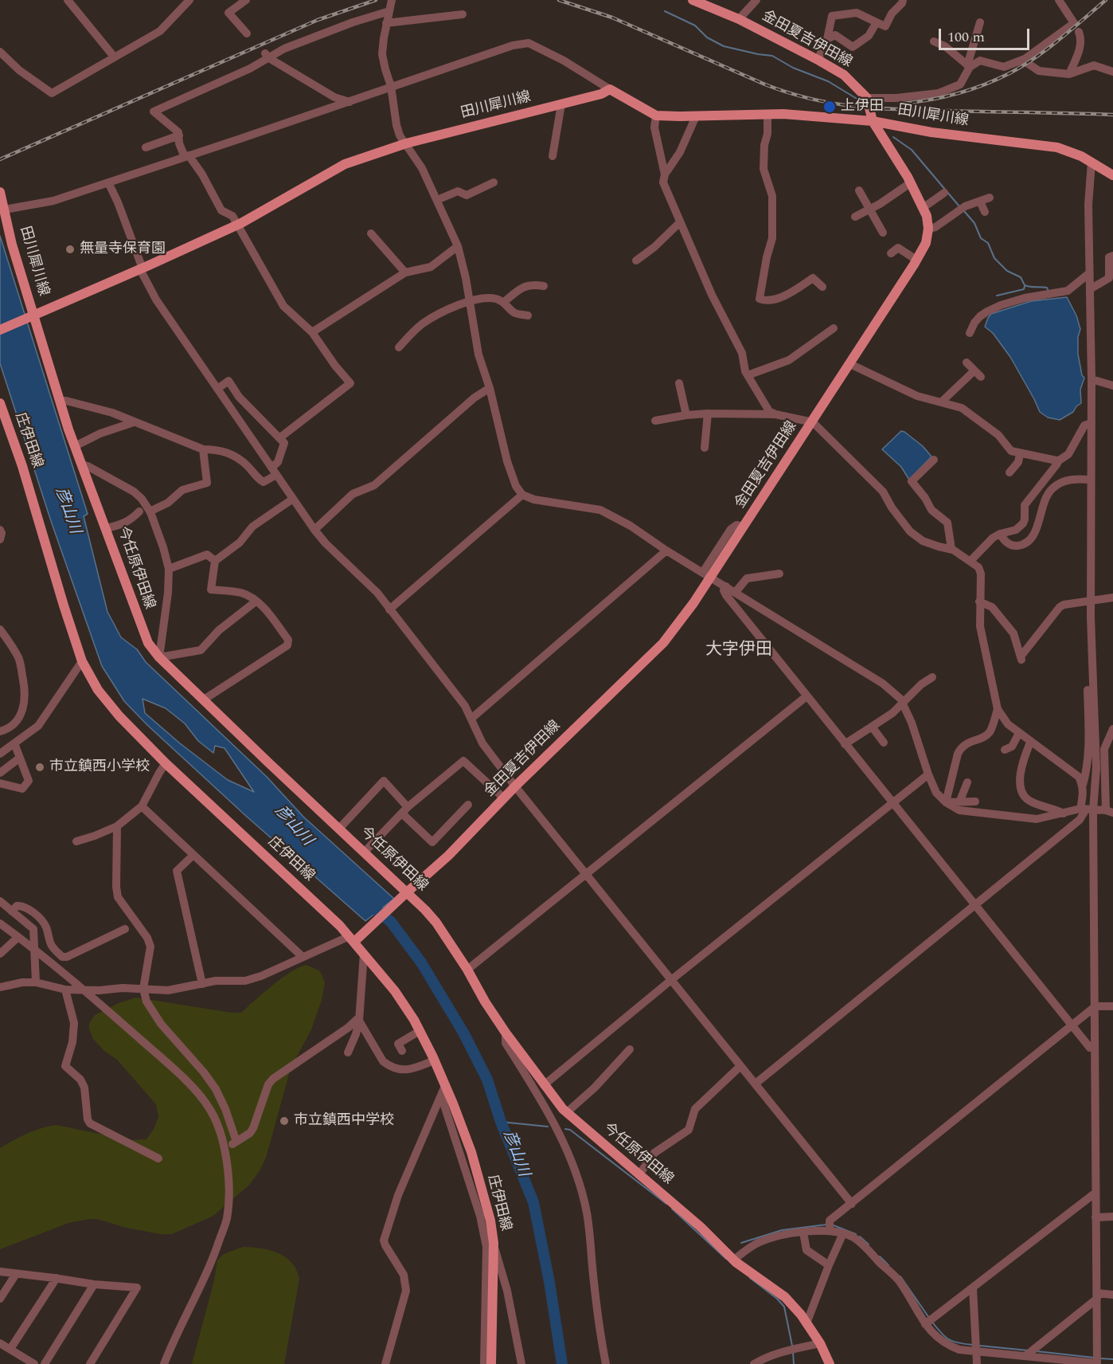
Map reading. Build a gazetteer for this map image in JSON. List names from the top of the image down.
{
  "streets": {
    "main road": [
      "金田夏吉伊田線",
      "田川犀川線",
      "庄伊田線",
      "今任原伊田線"
    ]
  },
  "crossings": [
    ["金田夏吉伊田線", "庄伊田線"],
    ["金田夏吉伊田線", "今任原伊田線"],
    ["田川犀川線", "今任原伊田線"]
  ],
  "districts": ["大字伊田"],
  "water": ["彦山川"],
  "places": [
    "上伊田",
    "無量寺保育園",
    "市立鎮西小学校",
    "市立鎮西中学校"
  ],
  "scale_bar": "100 m"
}
